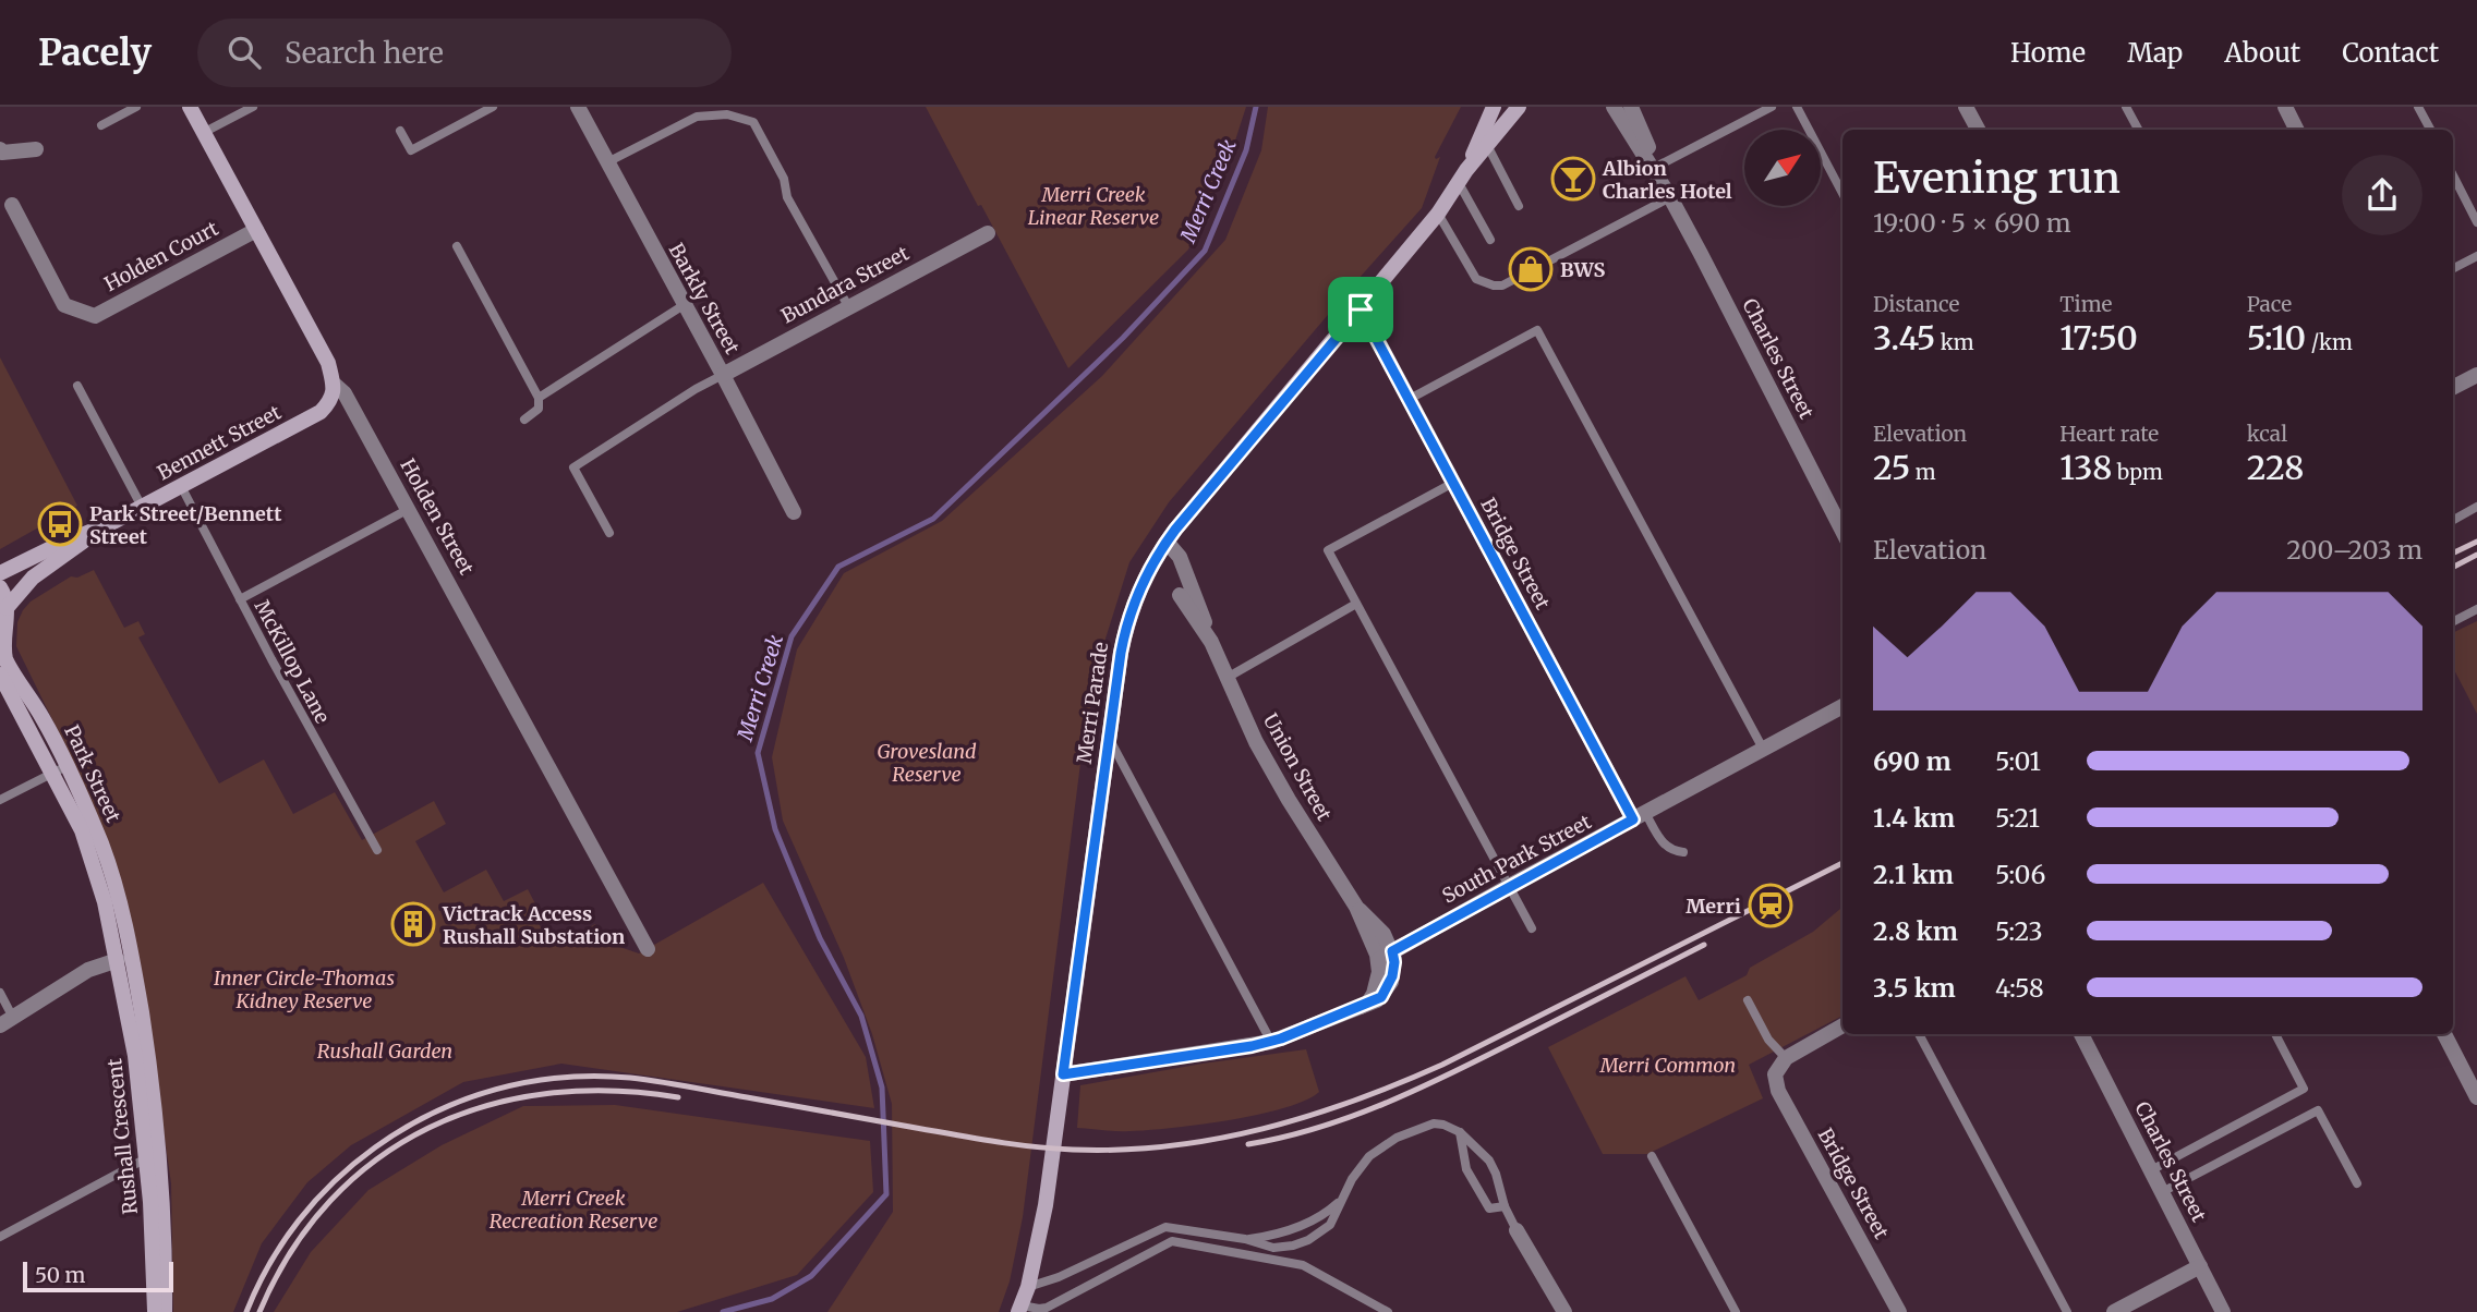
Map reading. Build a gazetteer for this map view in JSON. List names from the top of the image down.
{
  "streets": {
    "street": [
      "Holden Court",
      "Bundara Street",
      "Barkly Street",
      "Charles Street",
      "Bennett Street",
      "Holden Street",
      "Bridge Street",
      "Merri Parade",
      "Union Street",
      "Park Street",
      "South Park Street",
      "Rushall Crescent"
    ],
    "lane": ["McKillop Lane"]
  },
  "crossings": [
    ["Holden Court", "Holden Street"],
    ["Bundara Street", "Barkly Street"],
    ["Bennett Street", "Holden Street"],
    ["Bennett Street", "McKillop Lane"],
    ["Bennett Street", "Park Street"],
    ["Bridge Street", "Merri Parade"],
    ["Bridge Street", "South Park Street"],
    ["Merri Parade", "Union Street"],
    ["Union Street", "South Park Street"],
    ["Park Street", "Rushall Crescent"]
  ],
  "water": ["Merri Creek"],
  "parks": [
    "Merri Creek Linear Reserve",
    "Grovesland Reserve",
    "Inner Circle-Thomas Kidney Reserve",
    "Rushall Garden",
    "Merri Common",
    "Merri Creek Recreation Reserve"
  ],
  "places": {
    "bar": ["Albion Charles Hotel"],
    "shop": ["BWS"],
    "bus stop": ["Park Street/Bennett Street"],
    "station": ["Merri"],
    "building": ["Victrack Access Rushall Substation"]
  },
  "scale_bar": "50 m",
  "north": "top right",
  "page": {
    "header": "Pacely",
    "search": "Search here",
    "nav": [
      "Home",
      "Map",
      "About",
      "Contact"
    ],
    "heading": ["Evening run", "19:00 · 5 × 690 m"],
    "stats": [
      ["Distance", "3.45 km"],
      ["Time", "17:50"],
      ["Pace", "5:10 /km"],
      ["Elevation", "25 m"],
      ["Heart rate", "138 bpm"],
      ["kcal", "228"]
    ],
    "chart": ["Elevation", "200–203 m"],
    "list": [
      {
        "name": "690 m",
        "note": "5:01"
      },
      {
        "name": "1.4 km",
        "note": "5:21"
      },
      {
        "name": "2.1 km",
        "note": "5:06"
      },
      {
        "name": "2.8 km",
        "note": "5:23"
      },
      {
        "name": "3.5 km",
        "note": "4:58"
      }
    ],
    "scale": "50 m"
  }
}
